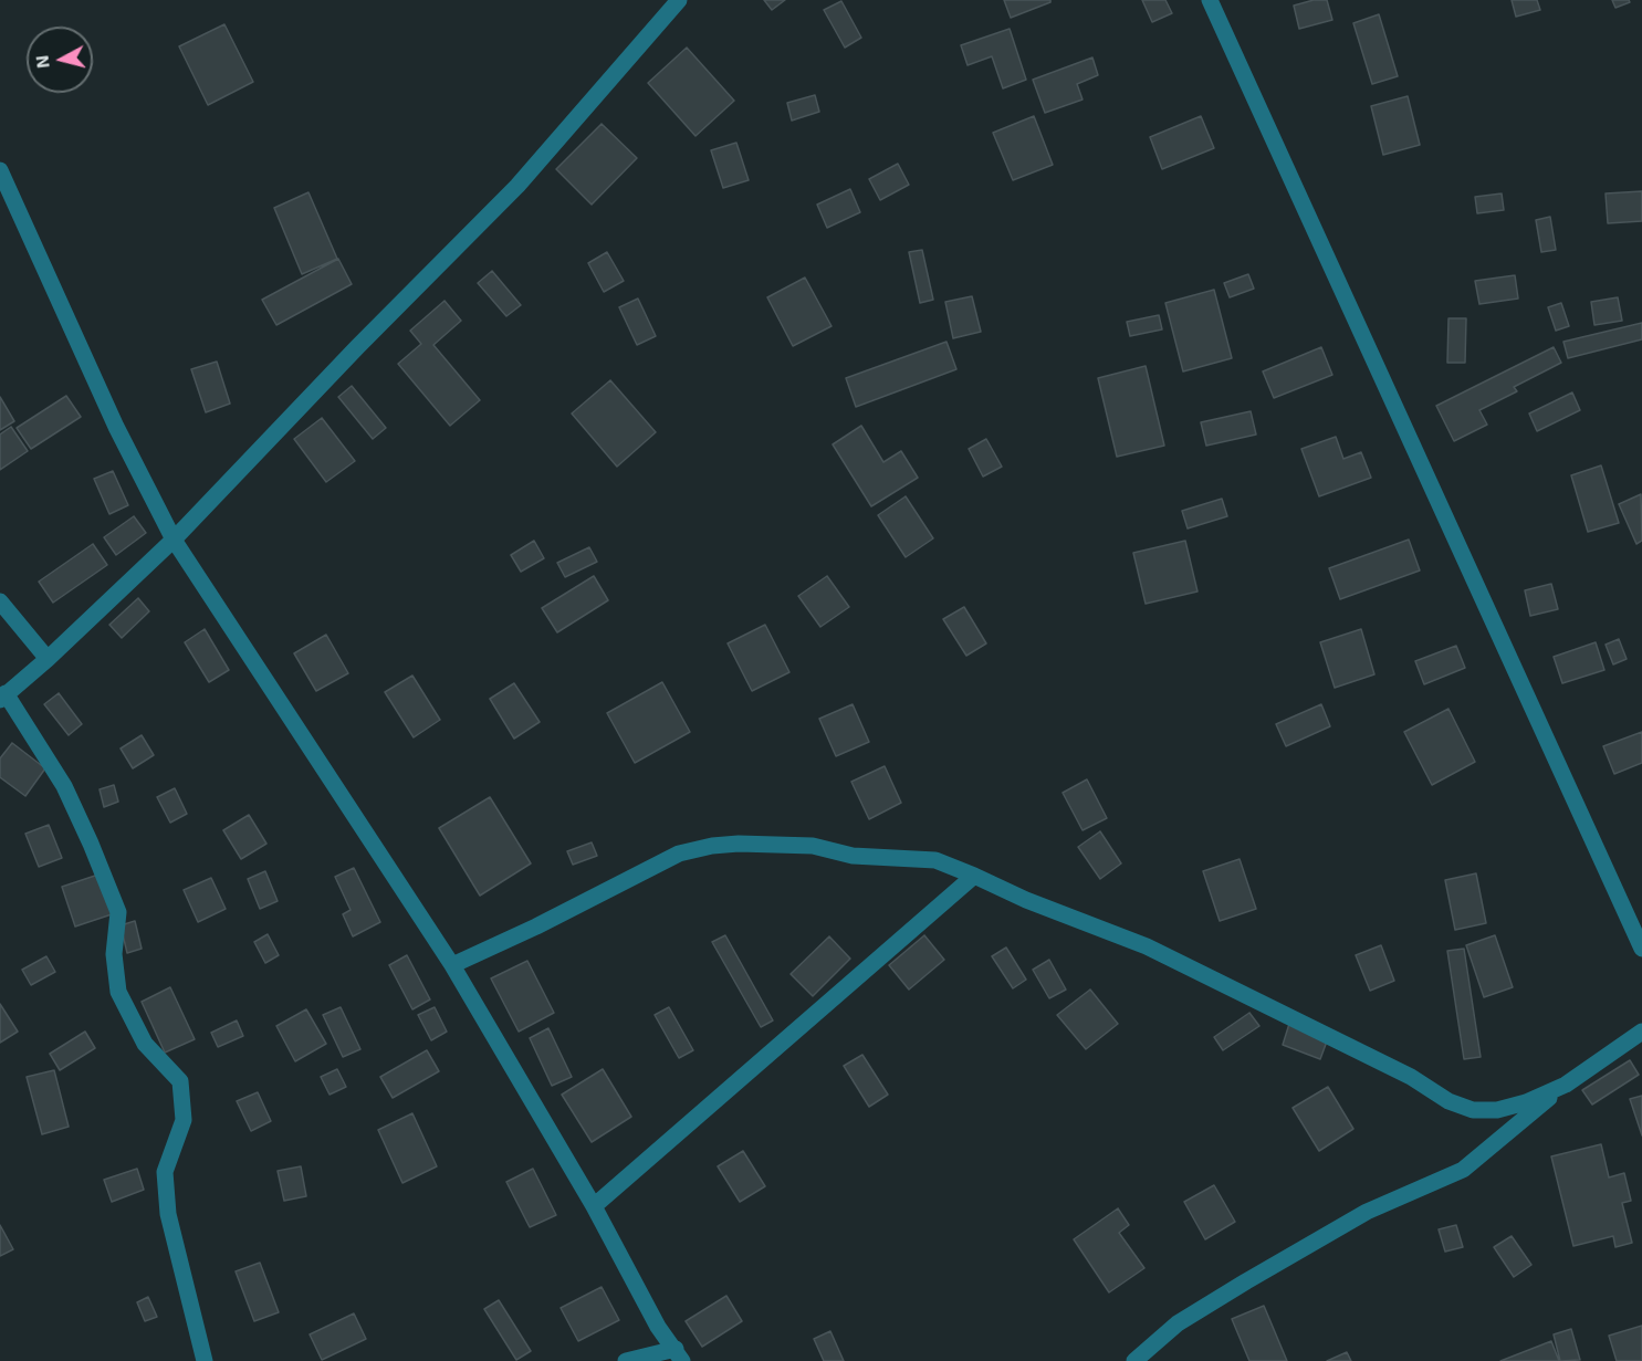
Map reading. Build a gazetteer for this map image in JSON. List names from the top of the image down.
{
  "north": "left"
}
